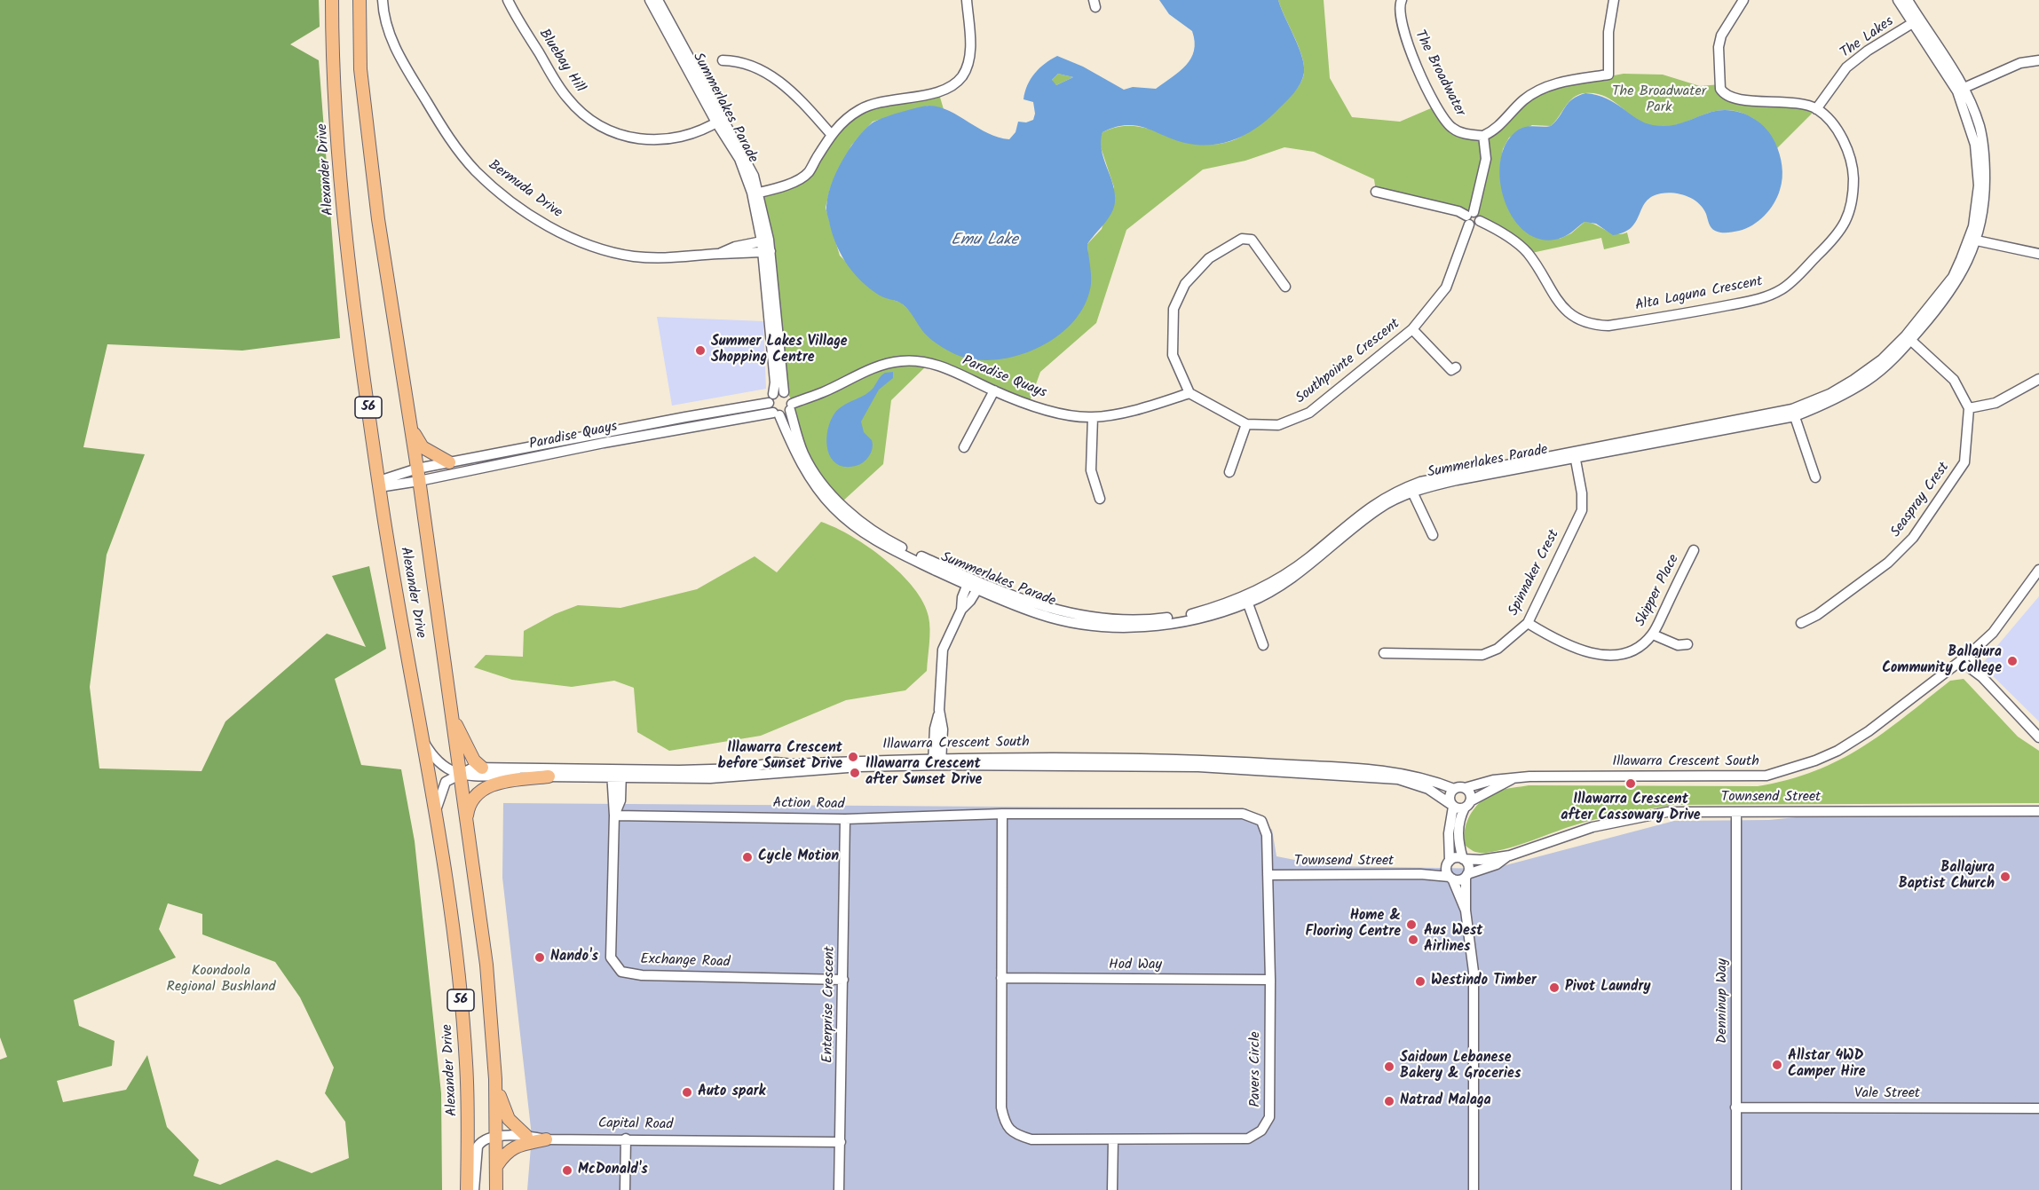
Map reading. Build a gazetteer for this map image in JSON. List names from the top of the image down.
{
  "streets": {
    "main road": ["Alexander Drive", "56"],
    "street": [
      "The Lakes",
      "Bluebay Hill",
      "The Broadwater",
      "Summerlakes Parade",
      "Bermuda Drive",
      "Alta Laguna Crescent",
      "Southpointe Crescent",
      "Paradise Quays",
      "Seaspray Crest",
      "Spinnaker Crest",
      "Skipper Place",
      "Illawarra Crescent South",
      "Townsend Street",
      "Action Road",
      "Exchange Road",
      "Hod Way",
      "Denninup Way",
      "Enterprise Crescent",
      "Pavers Circle",
      "Vale Street",
      "Capital Road"
    ]
  },
  "crossings": [
    ["The Lakes", "Summerlakes Parade"],
    ["The Lakes", "Alta Laguna Crescent"],
    ["Bluebay Hill", "Summerlakes Parade"],
    ["Summerlakes Parade", "Bermuda Drive"],
    ["Summerlakes Parade", "Paradise Quays"],
    ["Summerlakes Parade", "Spinnaker Crest"],
    ["Alexander Drive", "Paradise Quays"],
    ["Alexander Drive", "Illawarra Crescent South"],
    ["Alexander Drive", "Capital Road"],
    ["Alta Laguna Crescent", "Southpointe Crescent"],
    ["Southpointe Crescent", "Paradise Quays"],
    ["Spinnaker Crest", "Skipper Place"],
    ["Illawarra Crescent South", "Exchange Road"],
    ["Townsend Street", "Denninup Way"],
    ["Townsend Street", "Pavers Circle"],
    ["Action Road", "Exchange Road"],
    ["Action Road", "Enterprise Crescent"],
    ["Action Road", "Pavers Circle"],
    ["Exchange Road", "Enterprise Crescent"],
    ["Hod Way", "Pavers Circle"],
    ["Denninup Way", "Vale Street"],
    ["Enterprise Crescent", "Capital Road"]
  ],
  "water": ["Emu Lake"],
  "parks": ["The Broadwater Park", "Koondoola Regional Bushland"],
  "places": [
    "Summer Lakes Village Shopping Centre",
    "Ballajura Community College",
    "Illawarra Crescent before Sunset Drive",
    "Illawarra Crescent after Sunset Drive",
    "Illawarra Crescent after Cassowary Drive",
    "Cycle Motion",
    "Ballajura Baptist Church",
    "Home & Flooring Centre",
    "Aus West Airlines",
    "Nando's",
    "Westindo Timber",
    "Pivot Laundry",
    "Allstar 4WD Camper Hire",
    "Saidoun Lebanese Bakery & Groceries",
    "Auto spark",
    "Natrad Malaga",
    "McDonald's"
  ]
}
